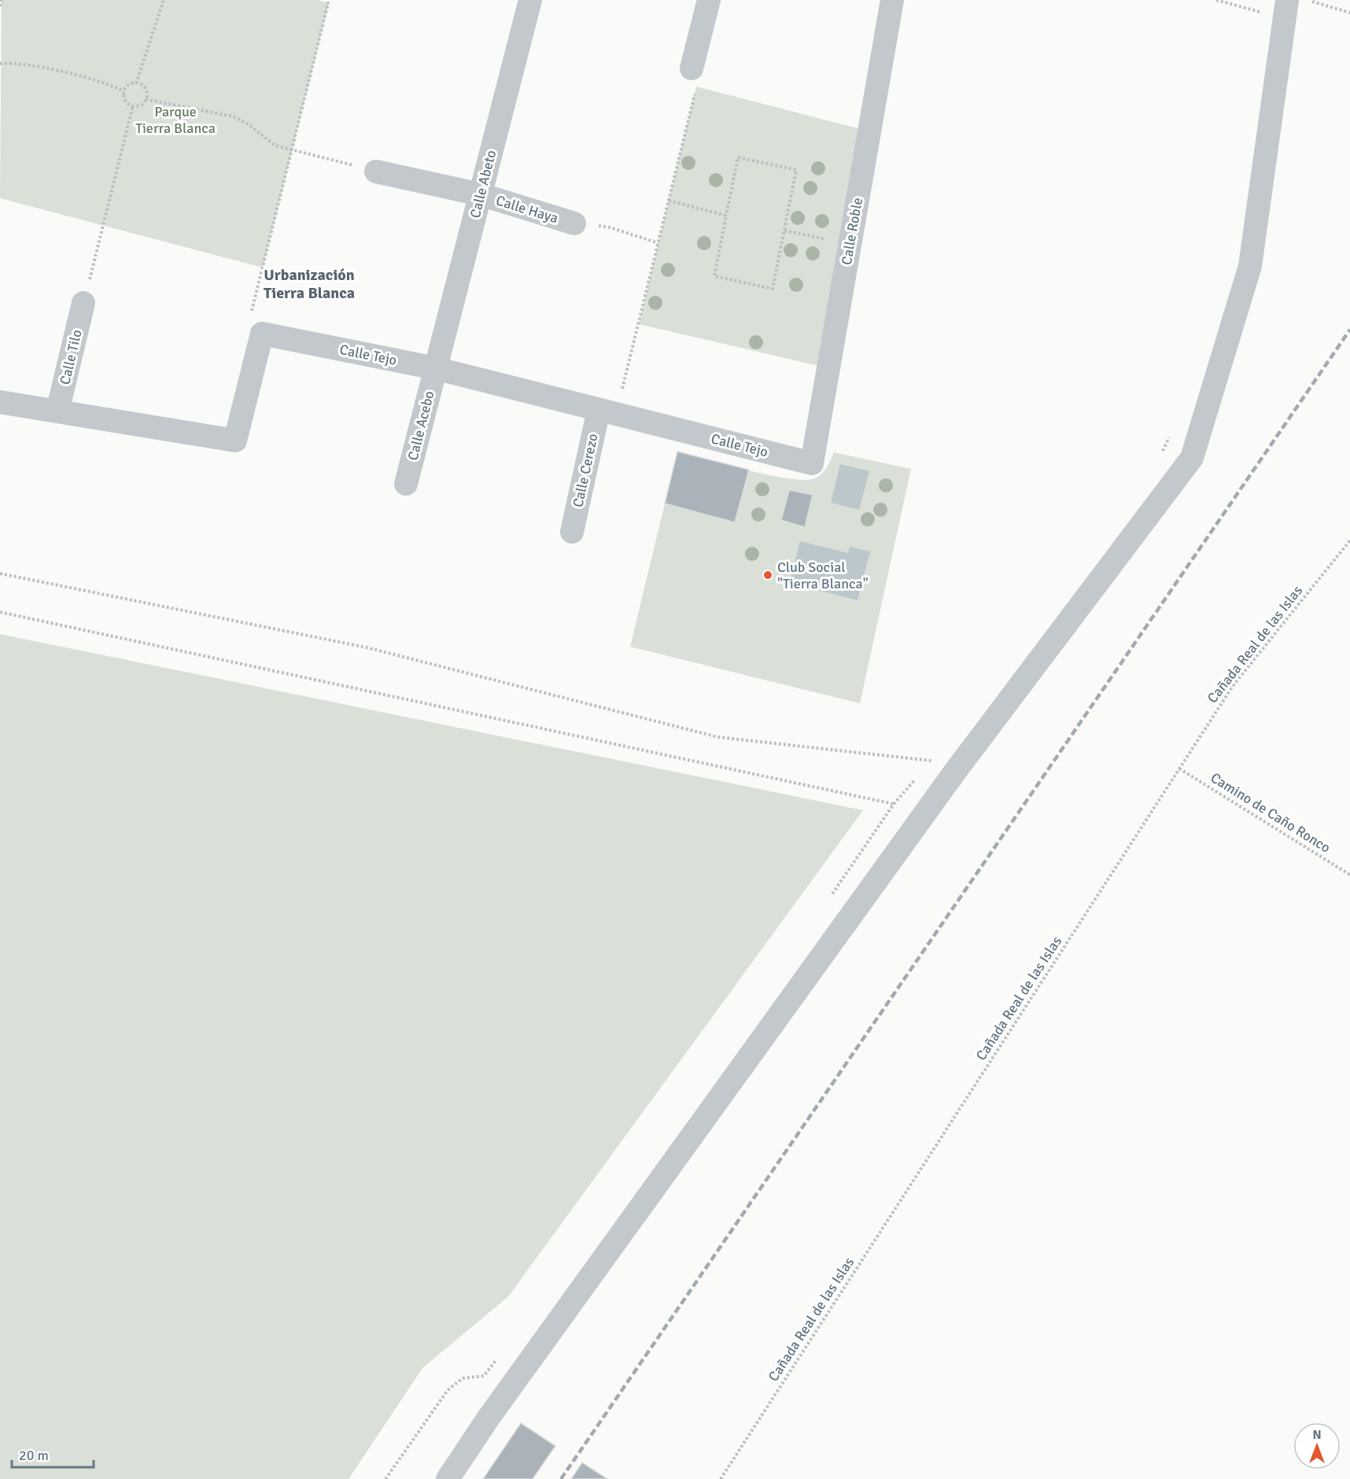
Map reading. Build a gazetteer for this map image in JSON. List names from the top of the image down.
{
  "streets": {
    "street": [
      "Calle Abeto",
      "Calle Haya",
      "Calle Roble",
      "Calle Tejo",
      "Calle Tilo",
      "Calle Acebo",
      "Calle Cerezo"
    ],
    "path": ["Cañada Real de las Islas", "Camino de Caño Ronco"]
  },
  "crossings": [
    ["Calle Abeto", "Calle Haya"],
    ["Calle Abeto", "Calle Tejo"],
    ["Calle Abeto", "Calle Acebo"],
    ["Calle Roble", "Calle Tejo"],
    ["Calle Tejo", "Calle Acebo"],
    ["Calle Tejo", "Calle Cerezo"],
    ["Cañada Real de las Islas", "Camino de Caño Ronco"]
  ],
  "districts": ["Urbanización Tierra Blanca"],
  "parks": ["Parque Tierra Blanca"],
  "places": ["Club Social \"Tierra Blanca\""],
  "scale_bar": "20 m",
  "north": "top"
}
